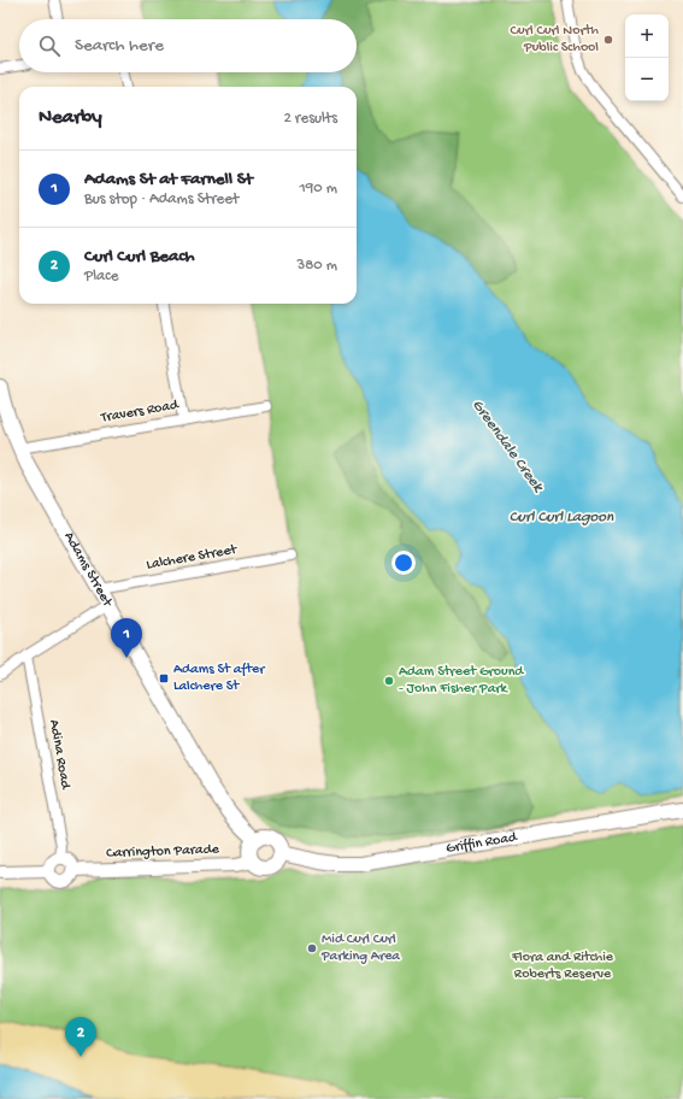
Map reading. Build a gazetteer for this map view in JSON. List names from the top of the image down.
{
  "streets": {
    "main road": ["Adams Street", "Griffin Road"],
    "street": [
      "Travers Road",
      "Lalchere Street",
      "Adina Road",
      "Carrington Parade"
    ]
  },
  "crossings": [
    ["Travers Road", "Adams Street"],
    ["Lalchere Street", "Adams Street"],
    ["Adams Street", "Griffin Road"],
    ["Adams Street", "Carrington Parade"],
    ["Adina Road", "Carrington Parade"],
    ["Griffin Road", "Carrington Parade"]
  ],
  "water": ["Greendale Creek", "Curl Curl Lagoon"],
  "parks": ["Flora and Ritchie Roberts Reserve"],
  "places": {
    "other": ["Curl Curl North Public School", "Adam Street Ground - John Fisher Park", "Mid Curl Curl Parking Area"],
    "transit": ["Adams St after Lalchere St"]
  },
  "page": {
    "map_buttons": ["+", "−"],
    "search": "Search here",
    "heading": ["Nearby", "2 results"],
    "list": [
      {
        "mark": "1",
        "name": "Adams St at Farnell St",
        "note": "Bus stop · Adams Street",
        "value": "190 m"
      },
      {
        "mark": "2",
        "name": "Curl Curl Beach",
        "note": "Place",
        "value": "380 m"
      }
    ],
    "pins": ["1", "2"]
  }
}
